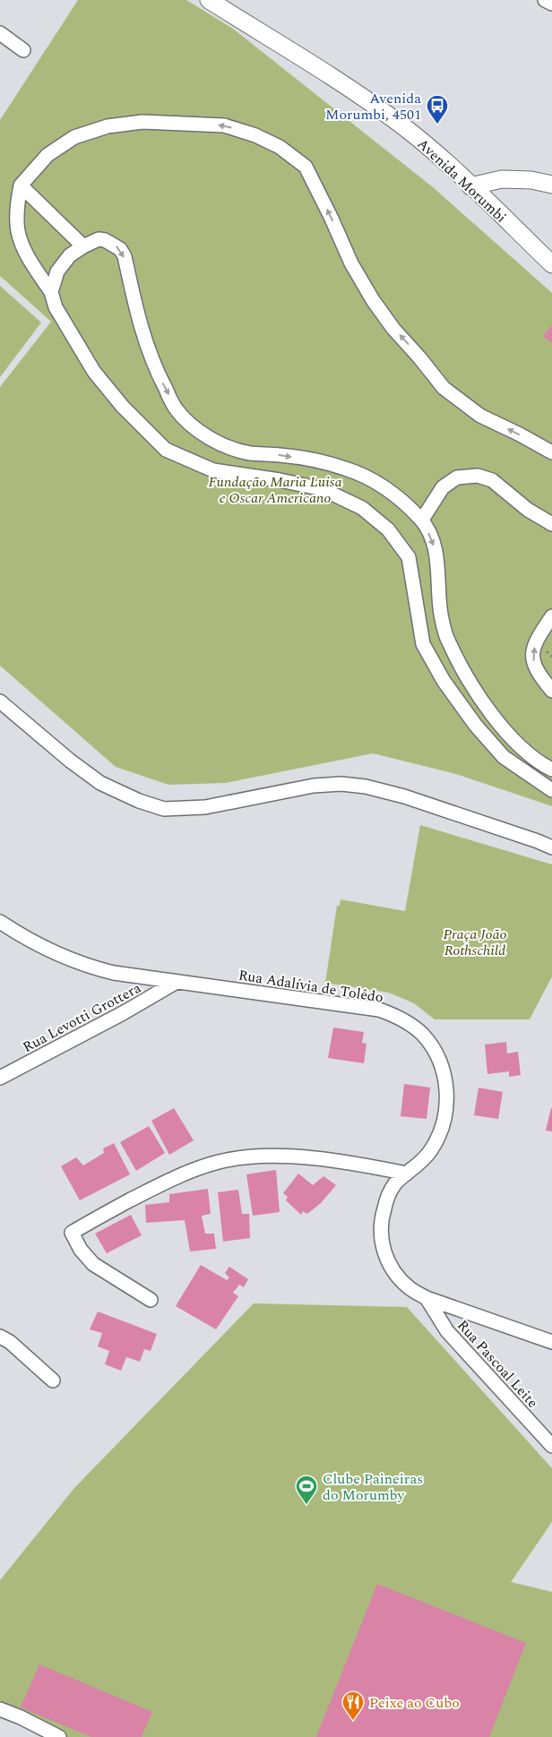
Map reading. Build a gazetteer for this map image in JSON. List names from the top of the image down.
{
  "streets": {
    "main road": ["Avenida Morumbi"],
    "street": ["Rua Adalívia de Tolêdo", "Rua Levotti Grottera", "Rua Pascoal Leite"]
  },
  "crossings": [
    ["Rua Adalívia de Tolêdo", "Rua Levotti Grottera"],
    ["Rua Adalívia de Tolêdo", "Rua Pascoal Leite"]
  ],
  "parks": ["Fundação Maria Luisa e Oscar Americano", "Praça João Rothschild"],
  "places": {
    "bus stop": ["Avenida Morumbi, 4501"],
    "sports": ["Clube Paineiras do Morumby"],
    "restaurant": ["Peixe ao Cubo"]
  }
}
